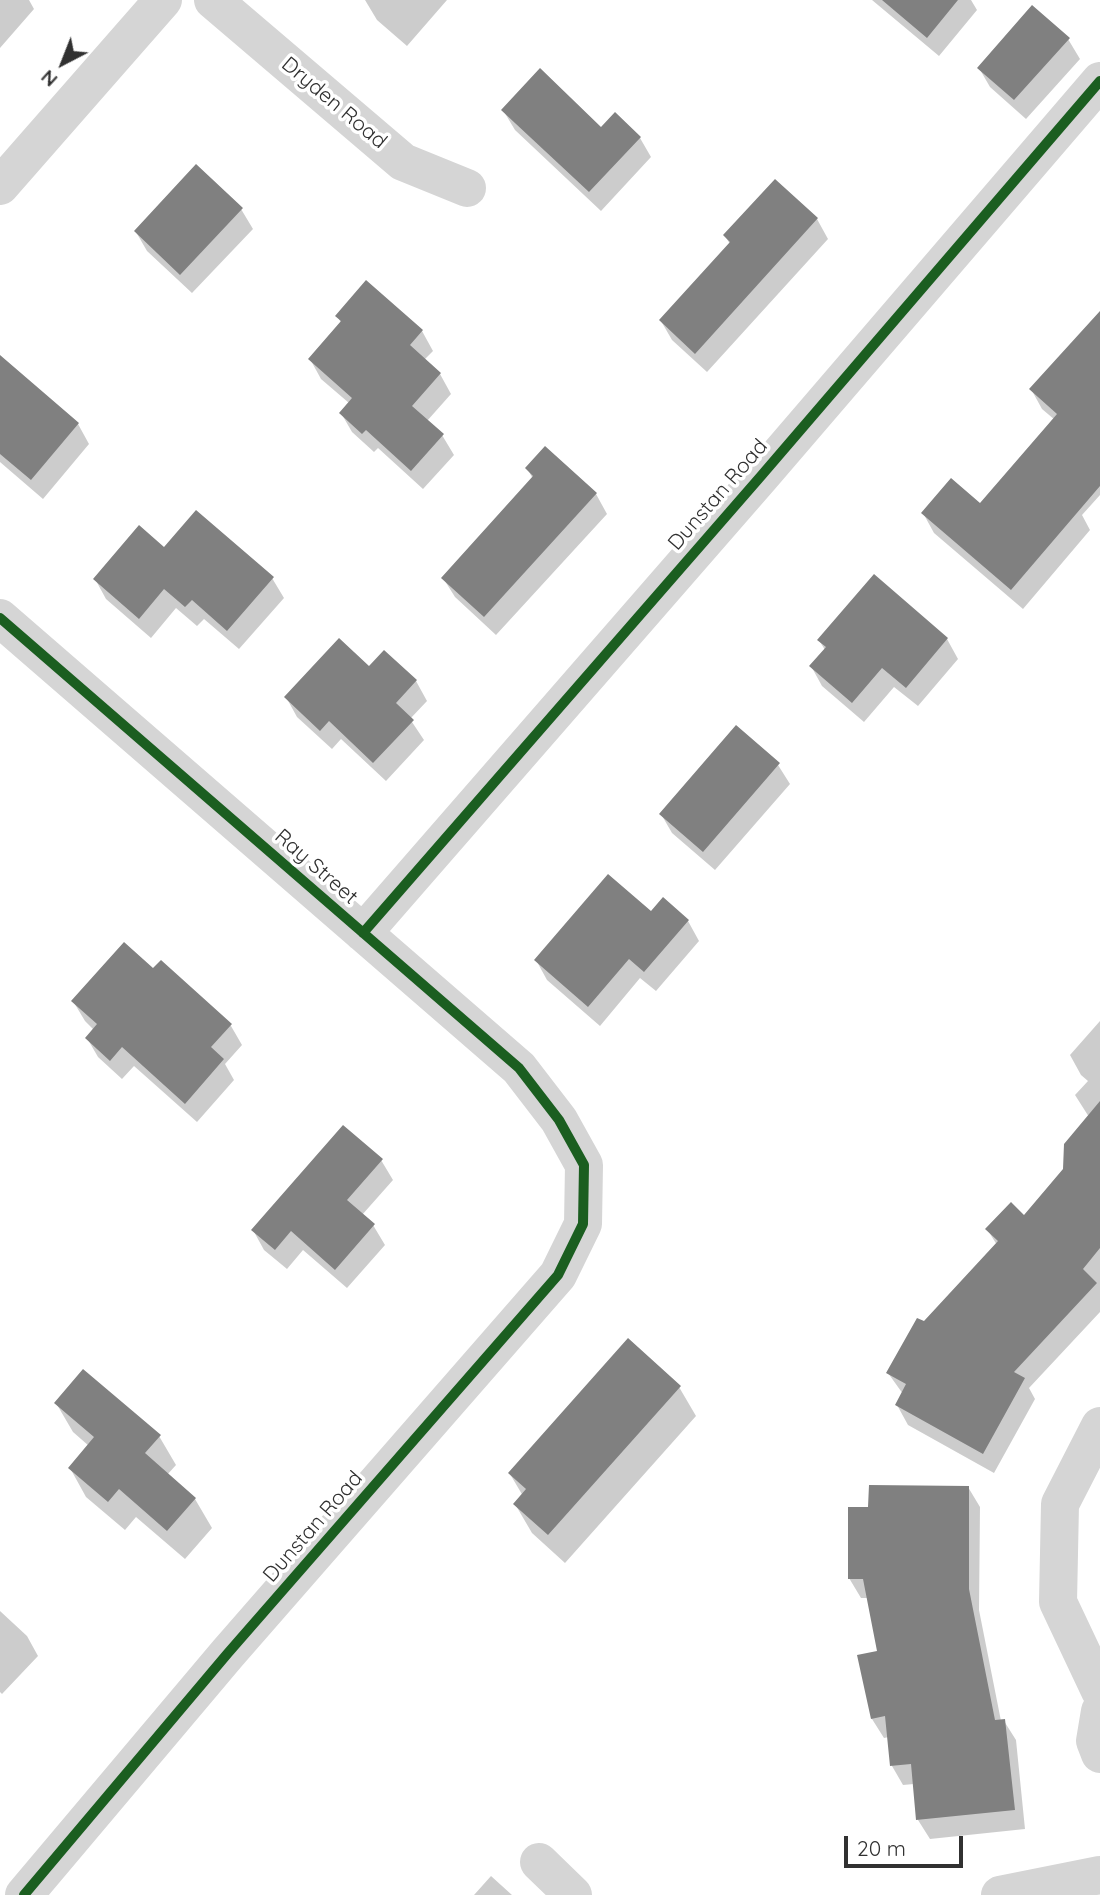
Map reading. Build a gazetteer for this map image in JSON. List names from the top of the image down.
{
  "streets": {
    "street": ["Dryden Road", "Dunstan Road", "Ray Street"]
  },
  "crossings": [
    ["Dunstan Road", "Ray Street"]
  ],
  "scale_bar": "20 m",
  "north": "bottom left"
}
